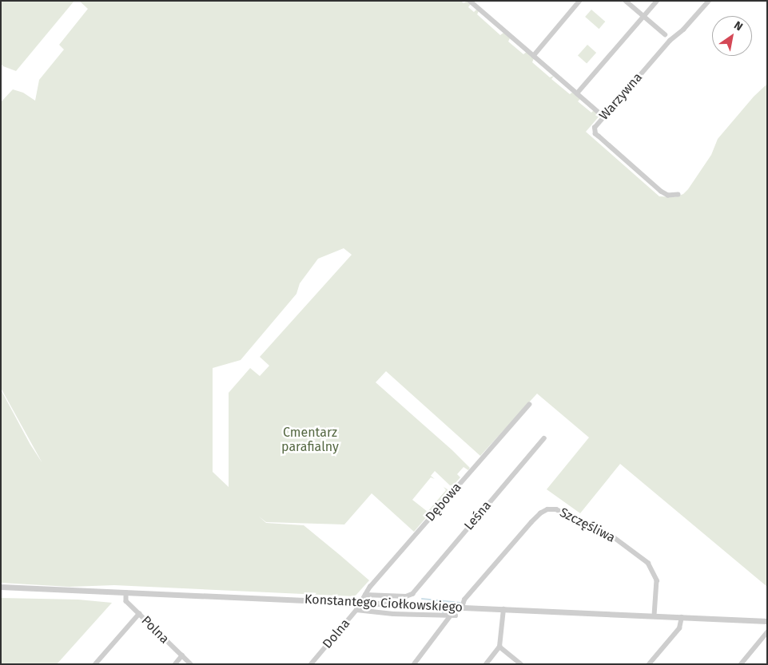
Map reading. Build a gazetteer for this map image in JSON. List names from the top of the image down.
{
  "streets": {
    "street": [
      "Warzywna",
      "Dębowa",
      "Leśna",
      "Szczęśliwa",
      "Konstantego Ciołkowskiego",
      "Polna",
      "Dolna"
    ]
  },
  "crossings": [
    ["Dębowa", "Leśna"],
    ["Dębowa", "Konstantego Ciołkowskiego"],
    ["Dębowa", "Dolna"],
    ["Szczęśliwa", "Konstantego Ciołkowskiego"],
    ["Konstantego Ciołkowskiego", "Polna"],
    ["Konstantego Ciołkowskiego", "Dolna"]
  ],
  "parks": ["Cmentarz parafialny"],
  "north": "top right"
}
